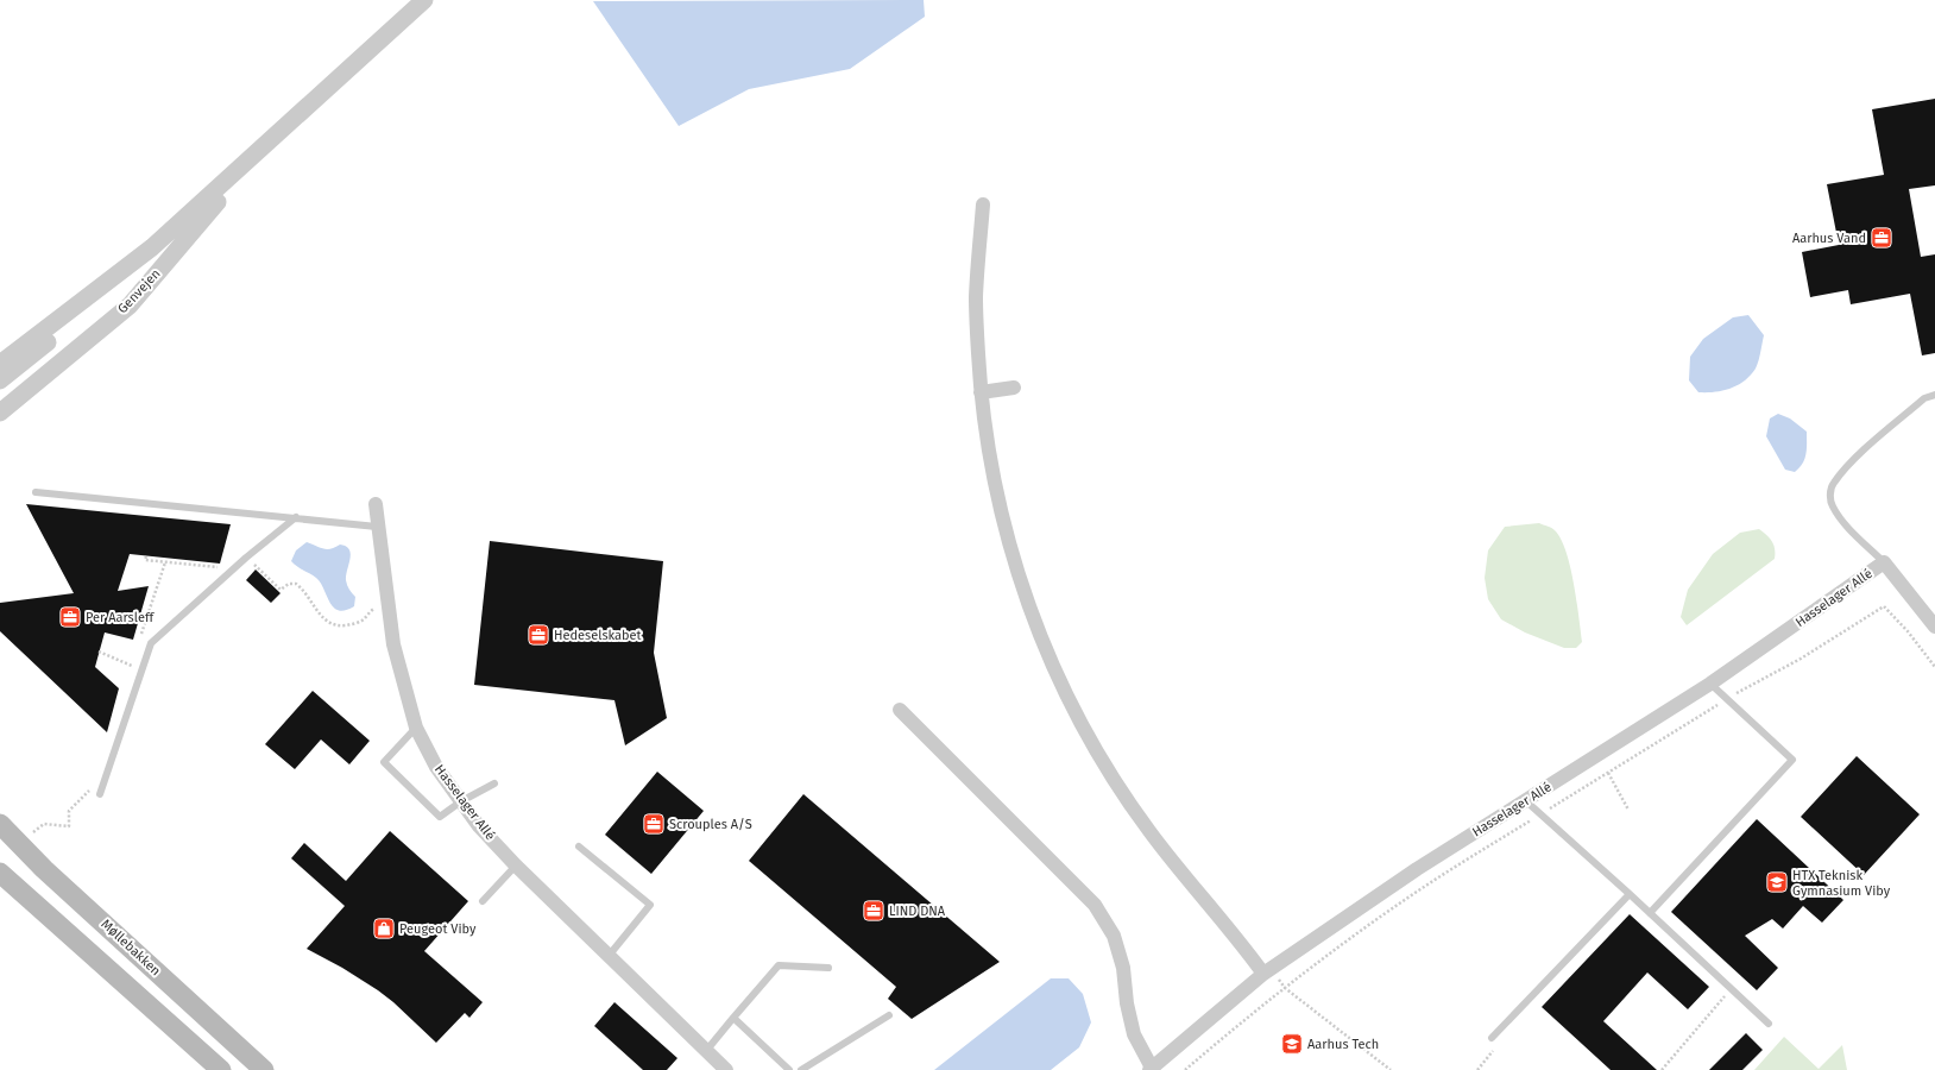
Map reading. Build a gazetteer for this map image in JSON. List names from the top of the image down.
{
  "streets": {
    "main road": ["Møllebakken"],
    "street": ["Genvejen", "Hasselager Allé"]
  },
  "places": {
    "office": [
      "Aarhus Vand",
      "Per Aarsleff",
      "Hedeselskabet",
      "Scrouples A/S",
      "LIND DNA"
    ],
    "school or university": ["HTX Teknisk Gymnasium Viby", "Aarhus Tech"],
    "shop": ["Peugeot Viby"]
  }
}
